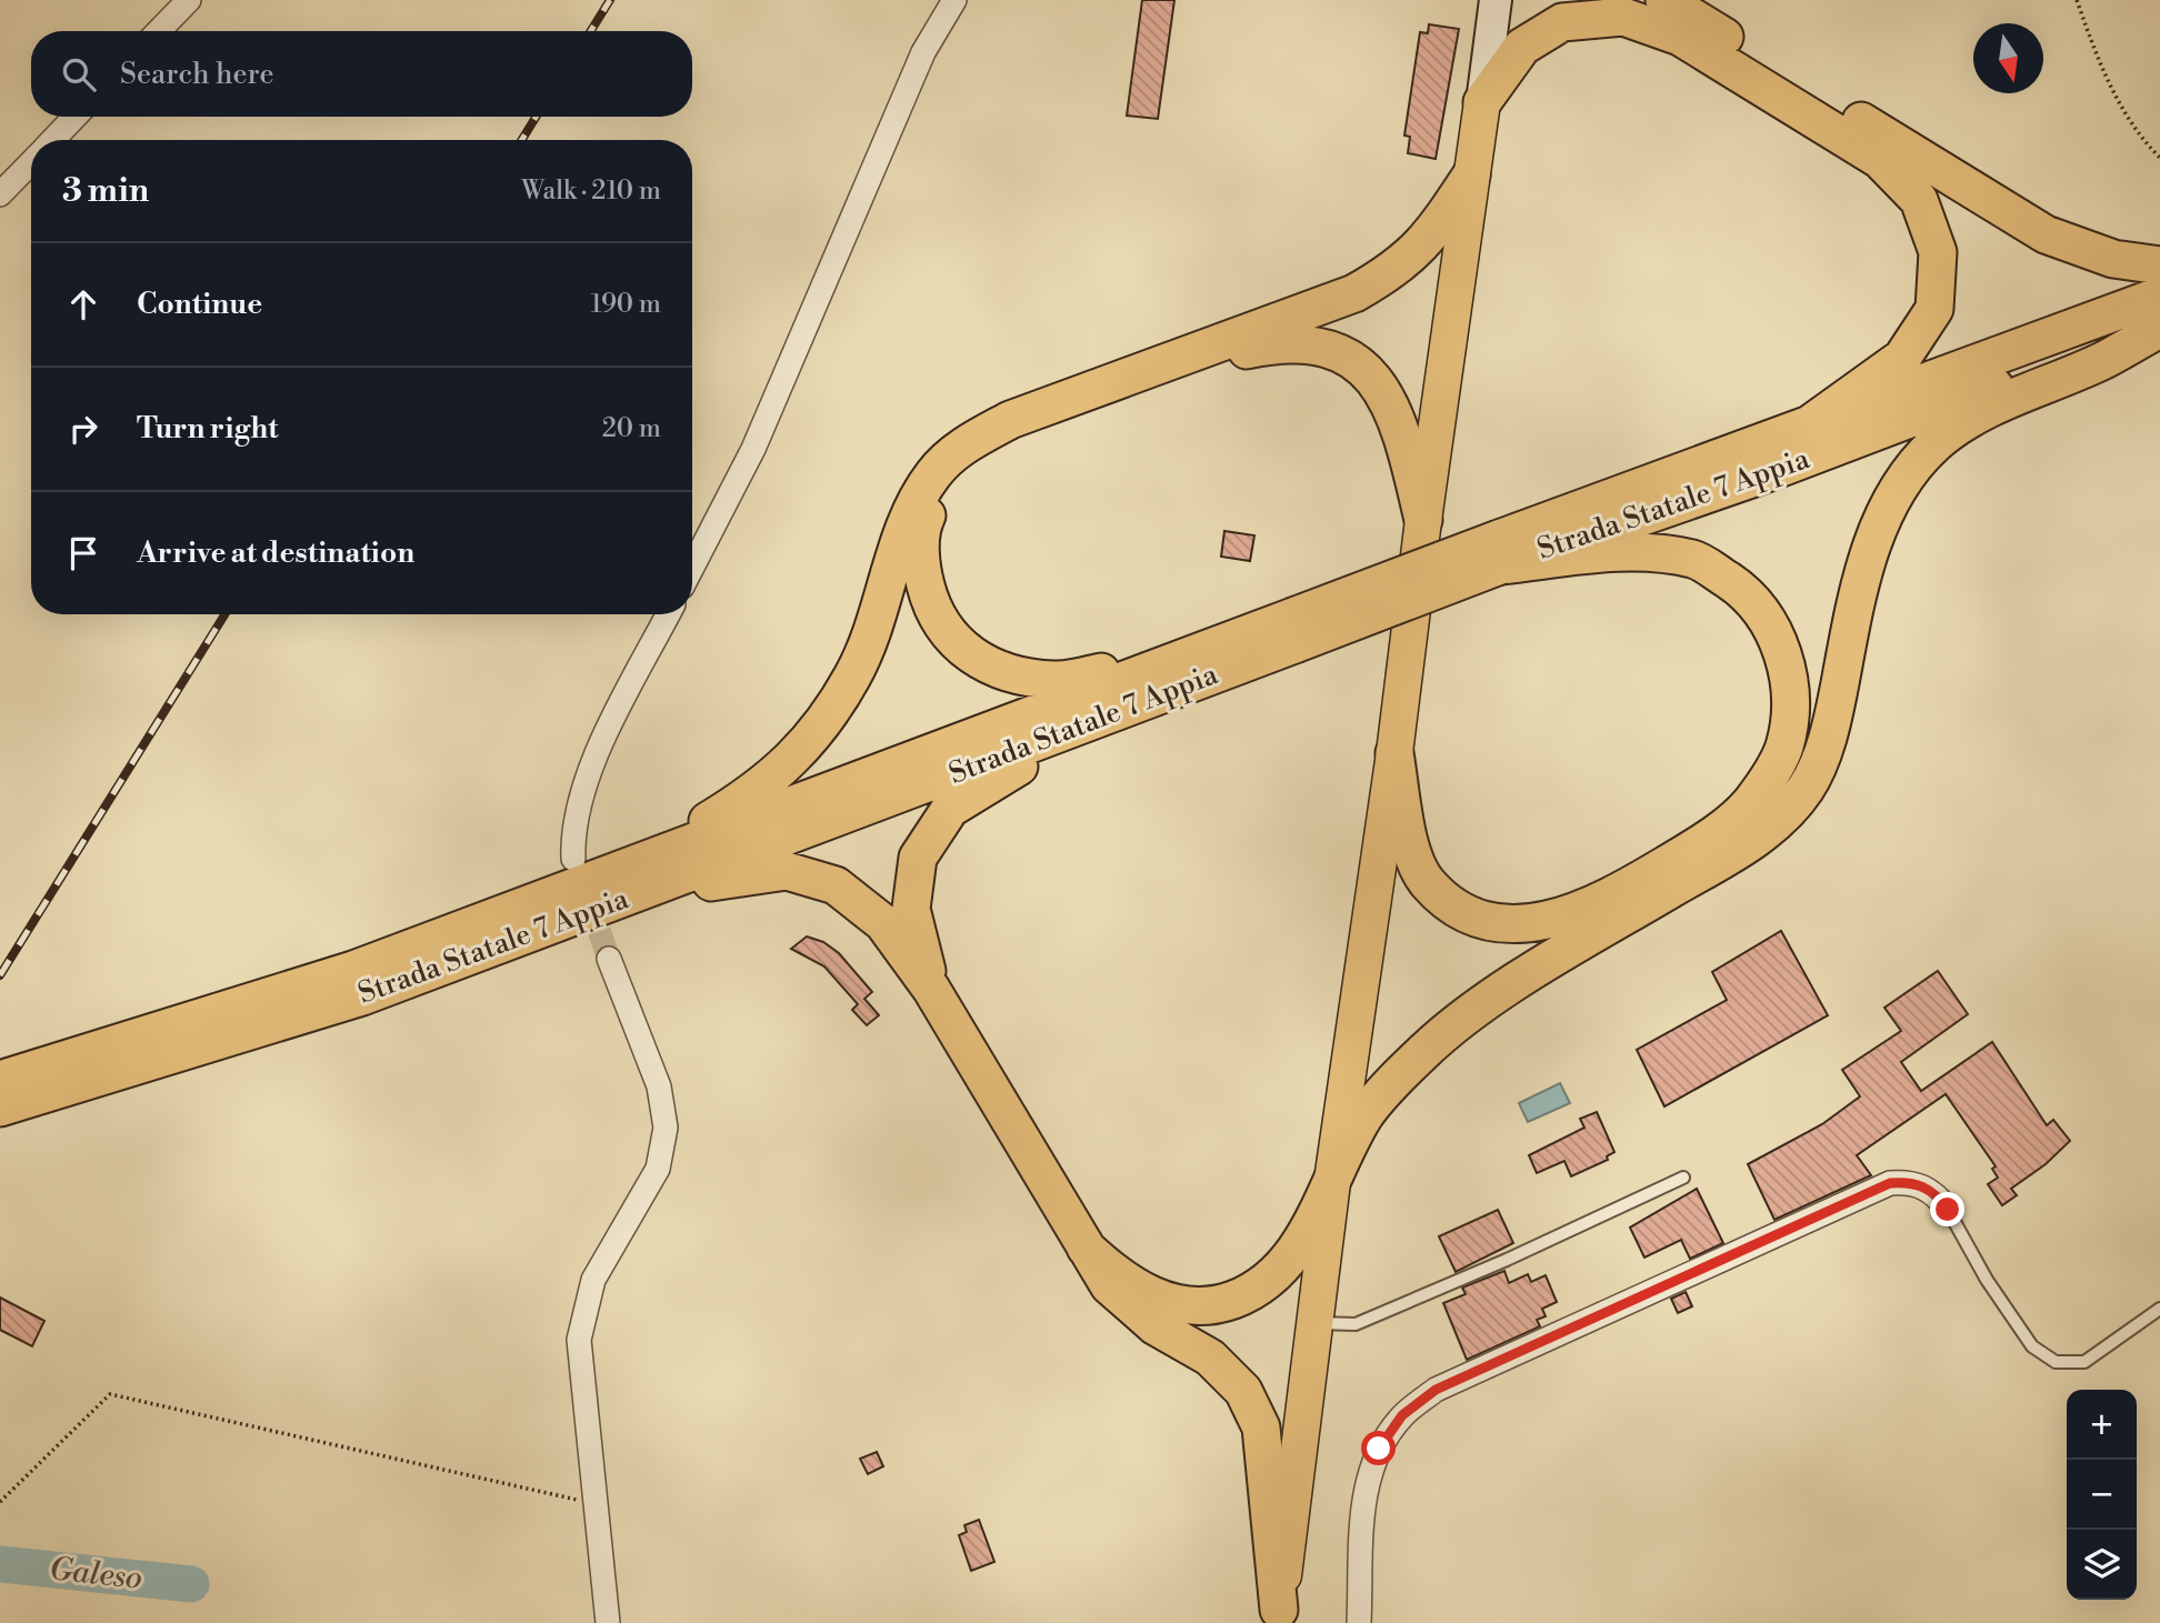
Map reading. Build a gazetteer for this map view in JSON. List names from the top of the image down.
{
  "streets": {
    "highway": ["Strada Statale 7 Appia"]
  },
  "water": ["Galeso"],
  "north": "bottom",
  "page": {
    "search": "Search here",
    "heading": ["3 min", "Walk · 210 m"],
    "list": [
      ["Continue", "190 m"],
      ["Turn right", "20 m"],
      "Arrive at destination"
    ],
    "map_buttons": ["+", "−"]
  }
}
